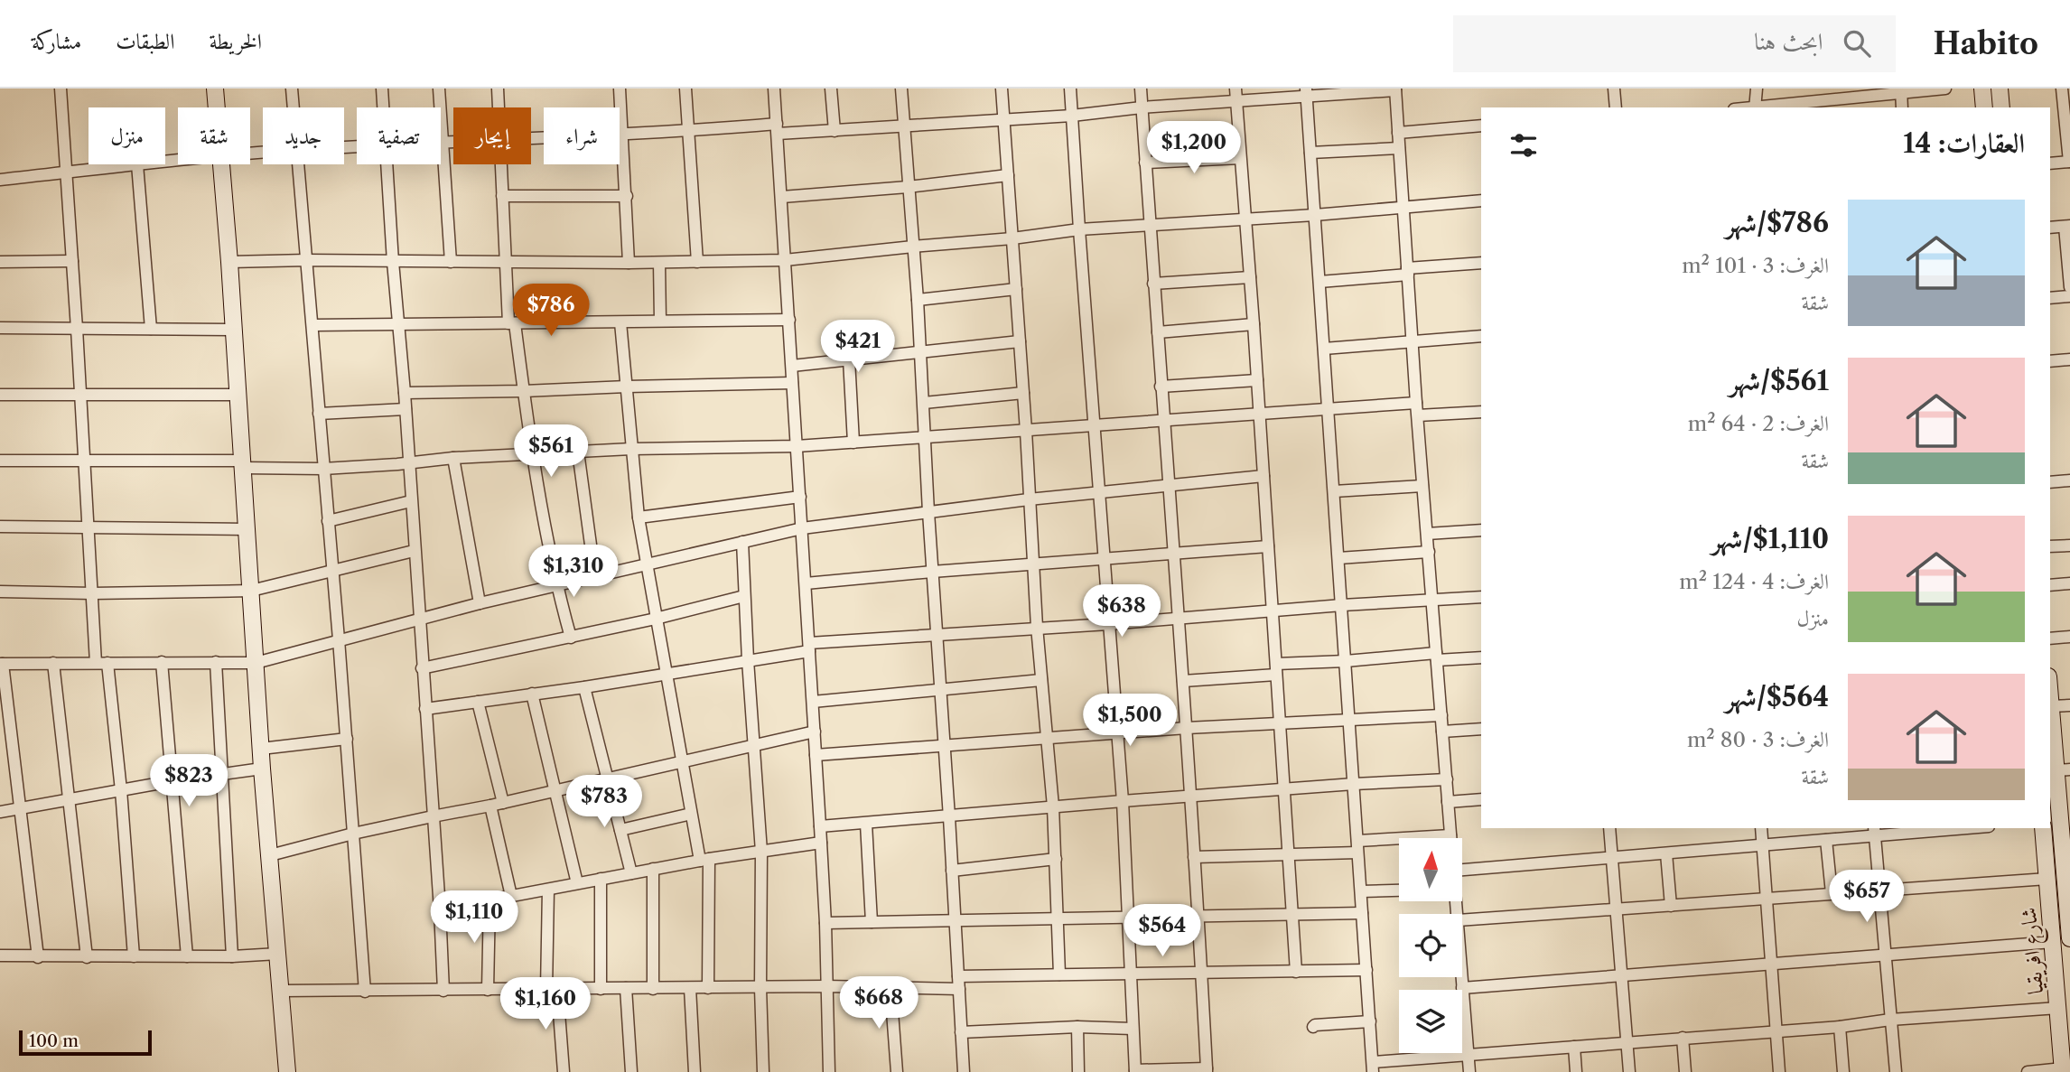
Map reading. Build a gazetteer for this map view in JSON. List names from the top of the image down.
{
  "streets": {
    "street": ["شارع افريقيا"]
  },
  "scale_bar": "100 m",
  "north": "top",
  "page": {
    "header": "Habito",
    "search": "ابحث هنا",
    "nav": ["الخريطة", "الطبقات", "مشاركة"],
    "chip": [
      "شراء",
      "إيجار",
      "تصفية",
      "جديد",
      "شقة",
      "منزل"
    ],
    "heading": "العقارات: 14",
    "price": [
      "$1,200",
      "$786",
      "$421",
      "$561",
      "$1,310",
      "$638",
      "$1,500",
      "$823",
      "$783",
      "$657",
      "$1,110",
      "$564",
      "$668",
      "$1,160"
    ],
    "list": [
      {
        "name": "$786/شهر",
        "note": "الغرف: 3 · 101 m² · شقة"
      },
      {
        "name": "$561/شهر",
        "note": "الغرف: 2 · 64 m² · شقة"
      },
      {
        "name": "$1,110/شهر",
        "note": "الغرف: 4 · 124 m² · منزل"
      },
      {
        "name": "$564/شهر",
        "note": "الغرف: 3 · 80 m² · شقة"
      }
    ],
    "scale": "100 m"
  }
}
